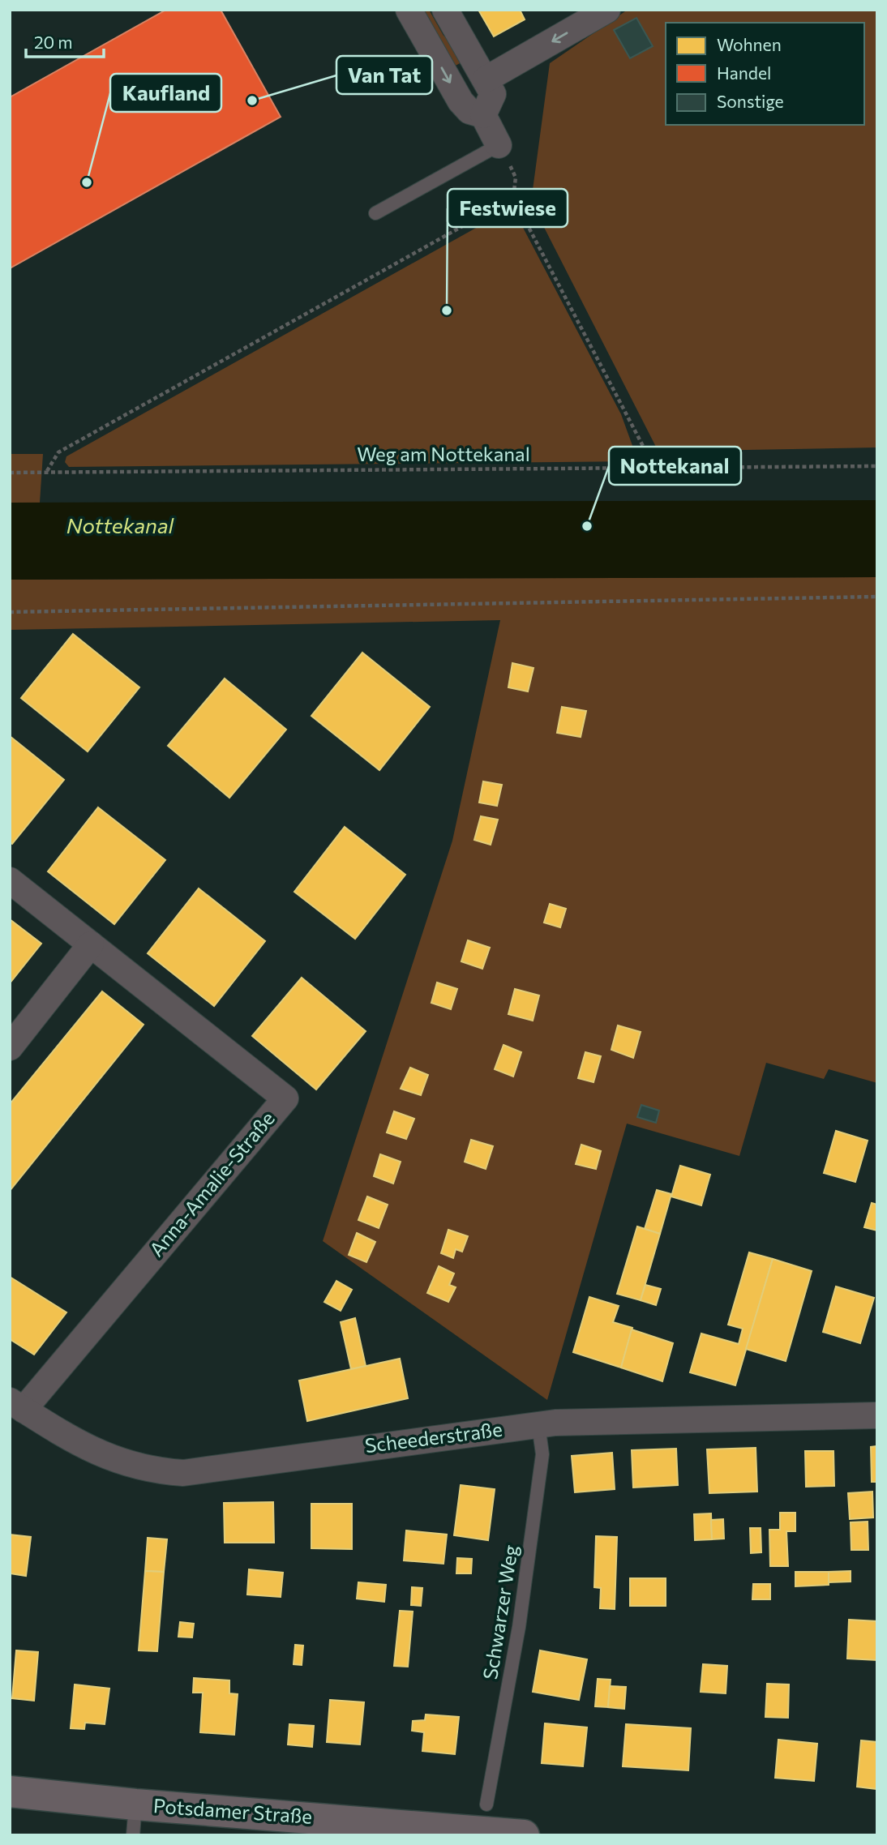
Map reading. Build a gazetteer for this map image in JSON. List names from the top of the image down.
{
  "streets": {
    "main road": ["Potsdamer Straße"],
    "street": ["Anna-Amalie-Straße", "Scheederstraße"],
    "lane": ["Schwarzer Weg"],
    "path": ["Weg am Nottekanal"]
  },
  "crossings": [
    ["Anna-Amalie-Straße", "Scheederstraße"],
    ["Scheederstraße", "Schwarzer Weg"]
  ],
  "water": ["Nottekanal"],
  "places": [
    "Van Tat",
    "Kaufland",
    "Festwiese",
    "Nottekanal"
  ],
  "legend": ["Wohnen", "Handel", "Sonstige"],
  "scale_bar": "20 m"
}
